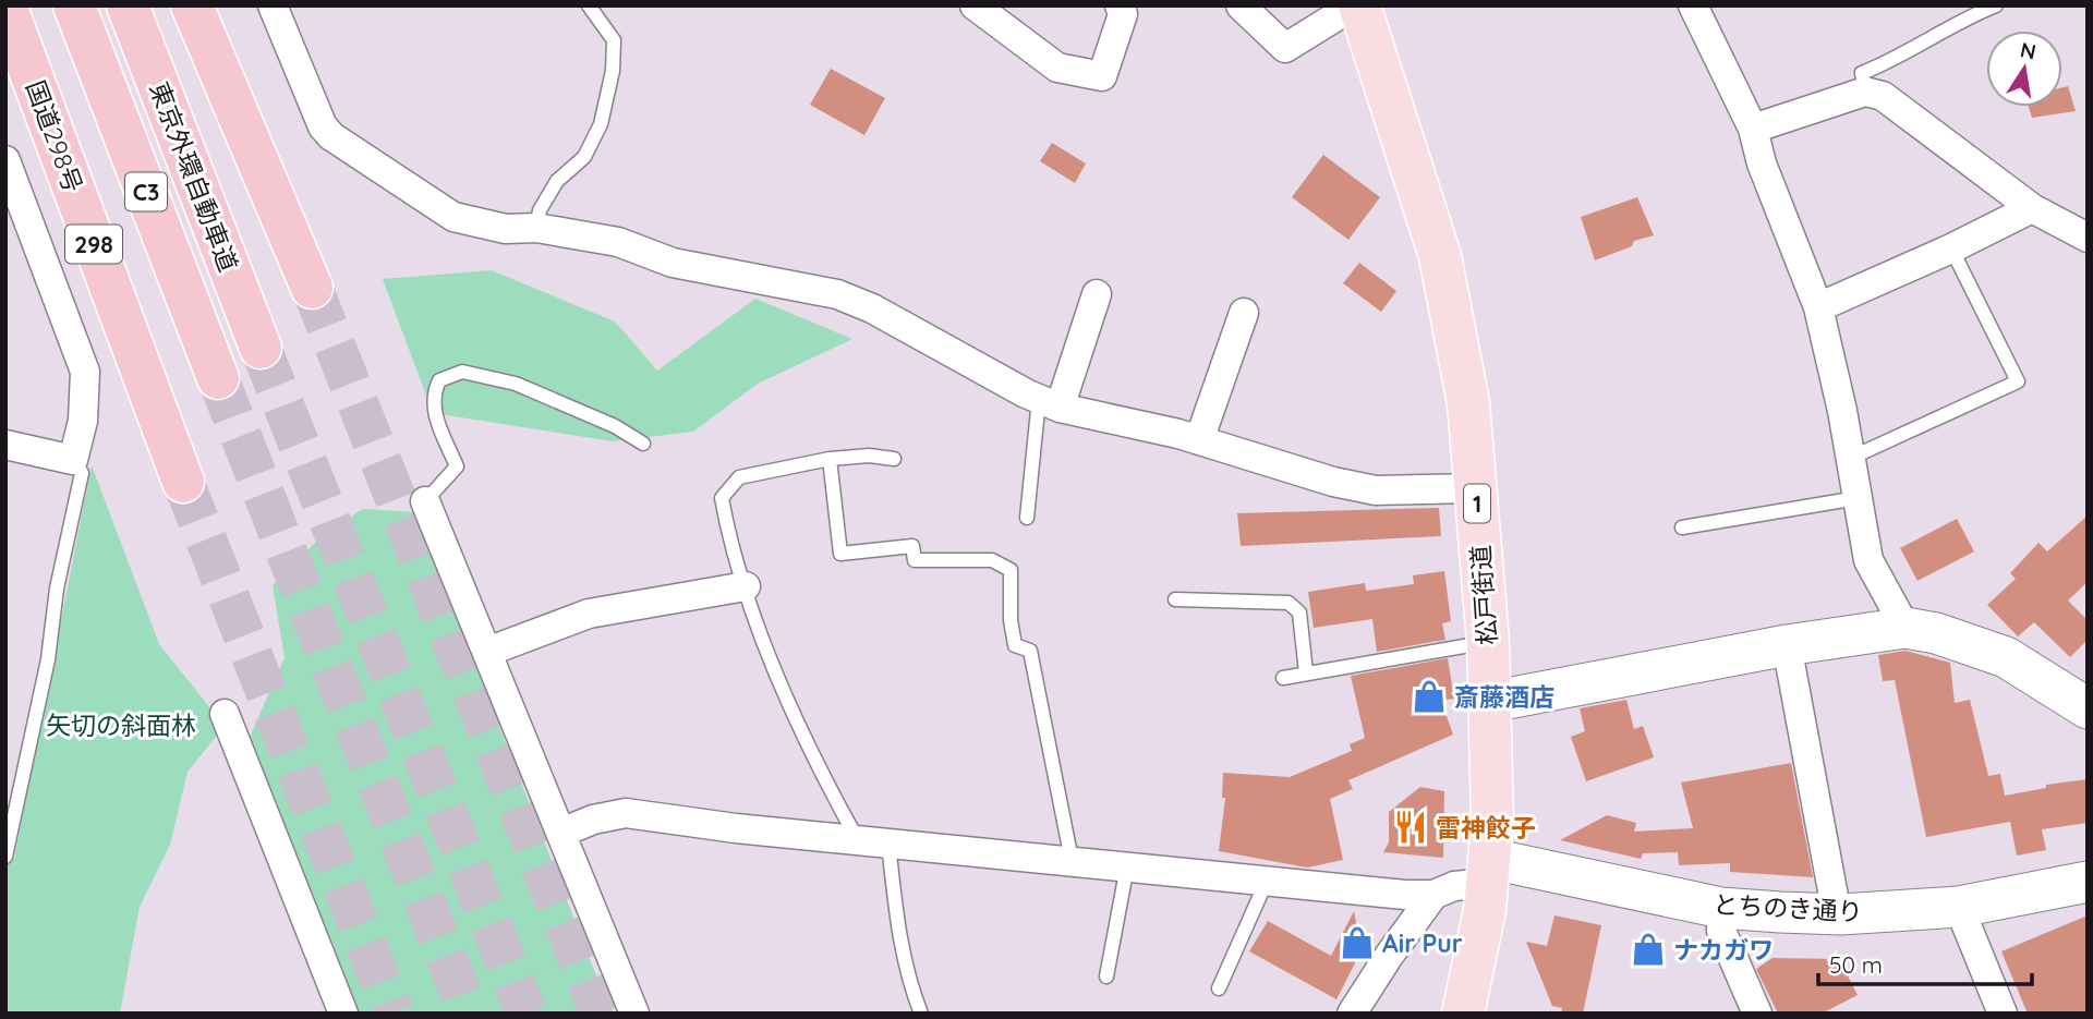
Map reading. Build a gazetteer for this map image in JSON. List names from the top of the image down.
{
  "streets": {
    "highway": [
      "国道298号",
      "東京外環自動車道",
      "C3",
      "298"
    ],
    "main road": ["1", "松戸街道"],
    "street": ["とちのき通り"]
  },
  "crossings": [
    ["松戸街道", "とちのき通り"]
  ],
  "parks": ["矢切の斜面林"],
  "places": {
    "shop": ["斎藤酒店", "Air Pur", "ナカガワ"],
    "restaurant": ["雷神餃子"]
  },
  "scale_bar": "50 m",
  "north": "top"
}
